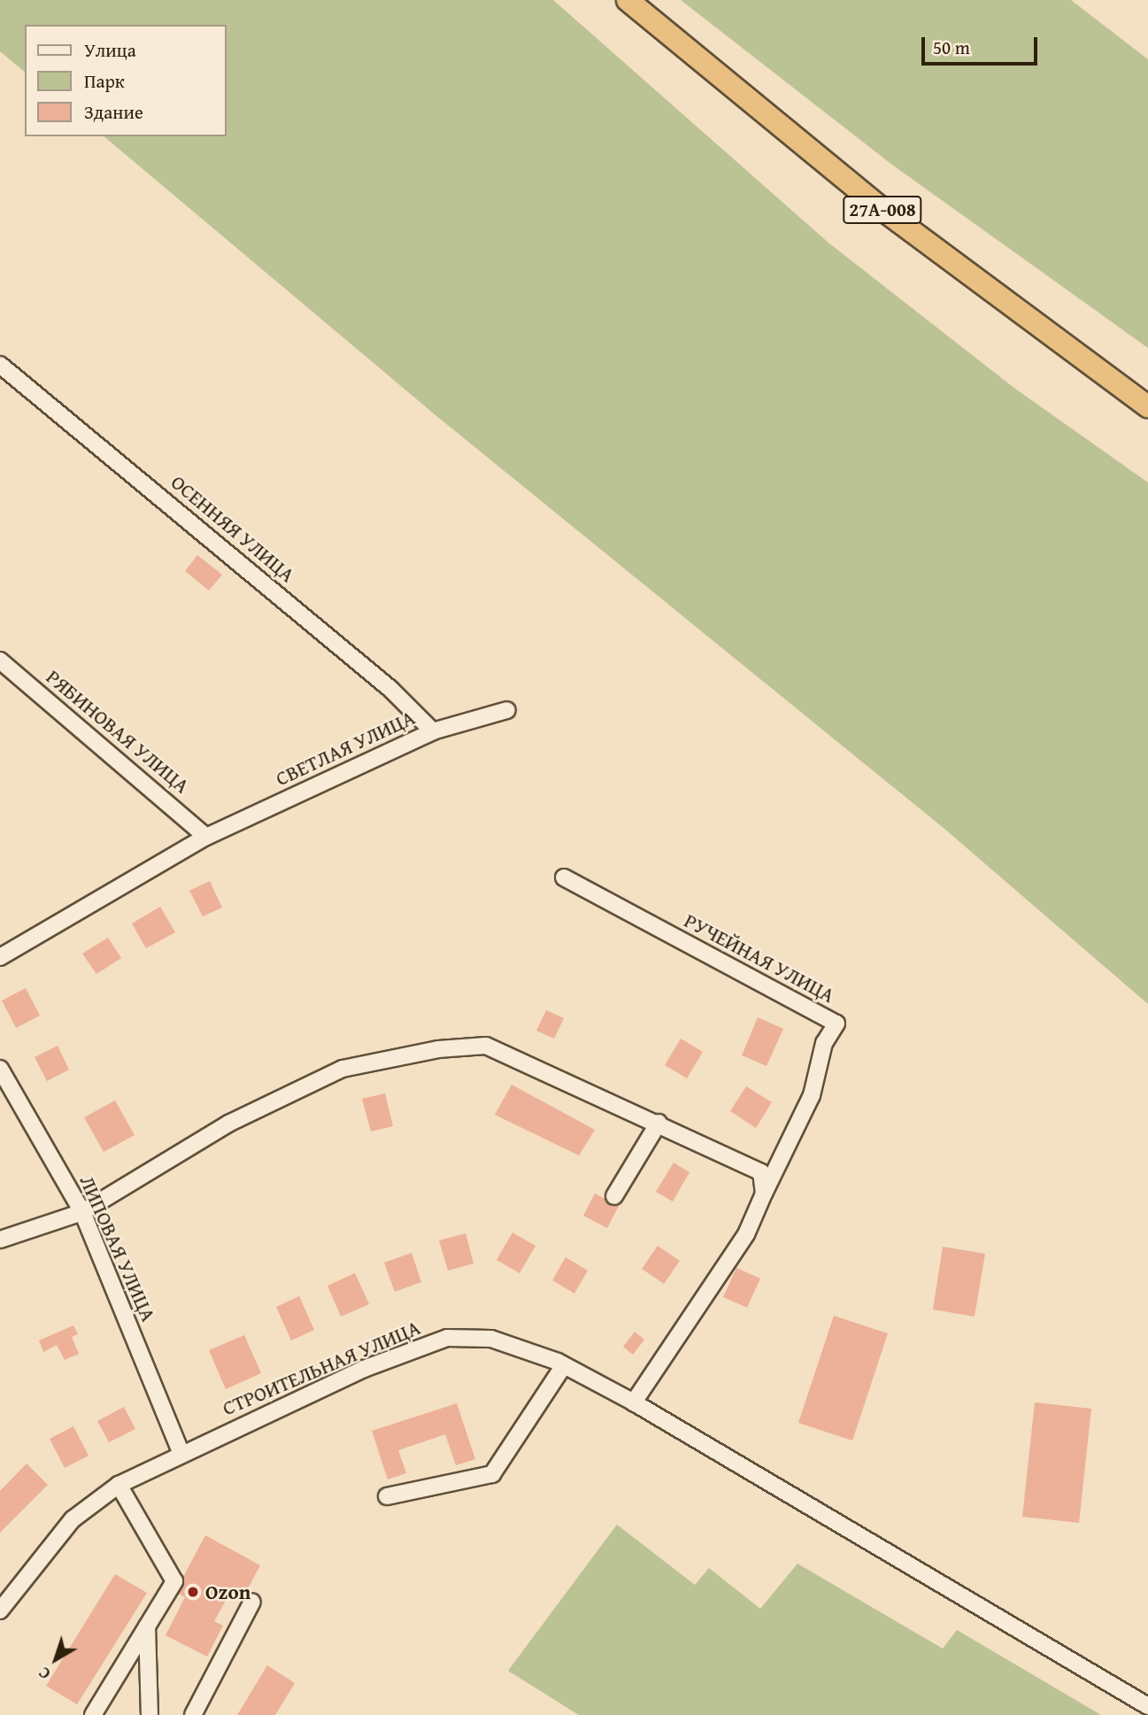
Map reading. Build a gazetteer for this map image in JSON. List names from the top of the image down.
{
  "streets": {
    "highway": ["27А-008"],
    "street": [
      "ОСЕННЯЯ УЛИЦА",
      "РЯБИНОВАЯ УЛИЦА",
      "СВЕТЛАЯ УЛИЦА",
      "РУЧЕЙНАЯ УЛИЦА",
      "ЛИПОВАЯ УЛИЦА",
      "СТРОИТЕЛЬНАЯ УЛИЦА"
    ]
  },
  "crossings": [
    ["ОСЕННЯЯ УЛИЦА", "СВЕТЛАЯ УЛИЦА"],
    ["РЯБИНОВАЯ УЛИЦА", "СВЕТЛАЯ УЛИЦА"],
    ["ЛИПОВАЯ УЛИЦА", "СТРОИТЕЛЬНАЯ УЛИЦА"]
  ],
  "places": ["Ozon"],
  "legend": ["Улица", "Парк", "Здание"],
  "scale_bar": "50 m",
  "north": "bottom left"
}
